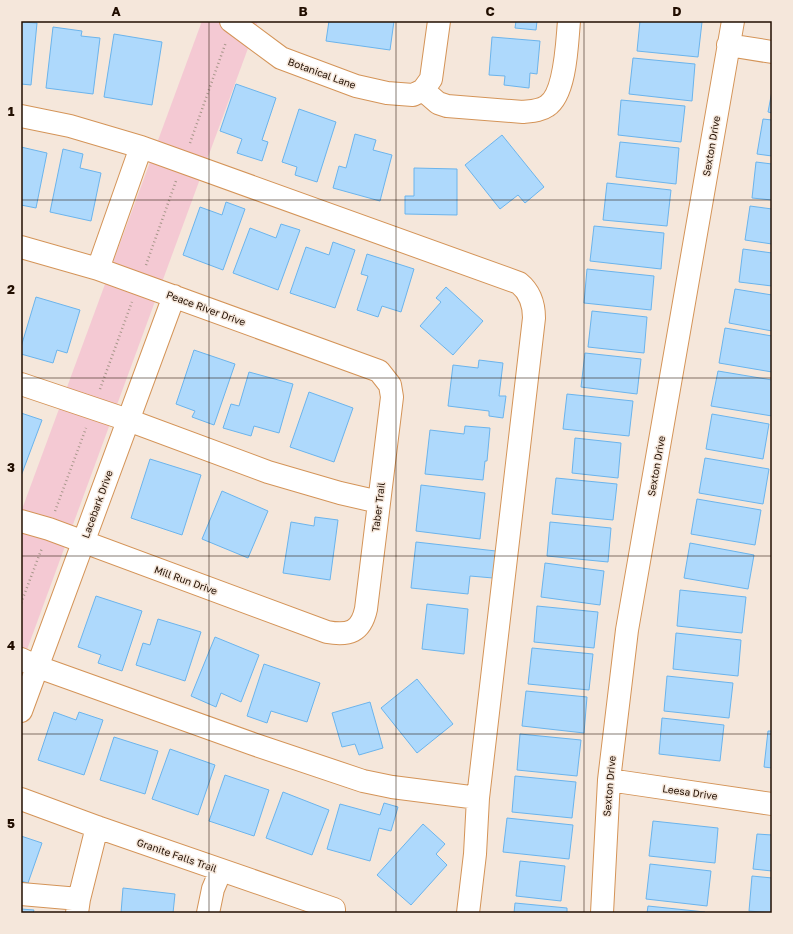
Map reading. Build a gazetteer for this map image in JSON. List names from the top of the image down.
{
  "streets": {
    "street": [
      "Botanical Lane",
      "Sexton Drive",
      "Peace River Drive",
      "Lacebark Drive",
      "Taber Trail",
      "Mill Run Drive",
      "Leesa Drive",
      "Granite Falls Trail"
    ]
  },
  "crossings": [
    ["Sexton Drive", "Leesa Drive"],
    ["Peace River Drive", "Lacebark Drive"],
    ["Peace River Drive", "Taber Trail"],
    ["Lacebark Drive", "Mill Run Drive"],
    ["Taber Trail", "Mill Run Drive"]
  ],
  "grid": {
    "columns": [
      "A",
      "B",
      "C",
      "D"
    ],
    "rows": [
      "1",
      "2",
      "3",
      "4",
      "5"
    ]
  }
}
